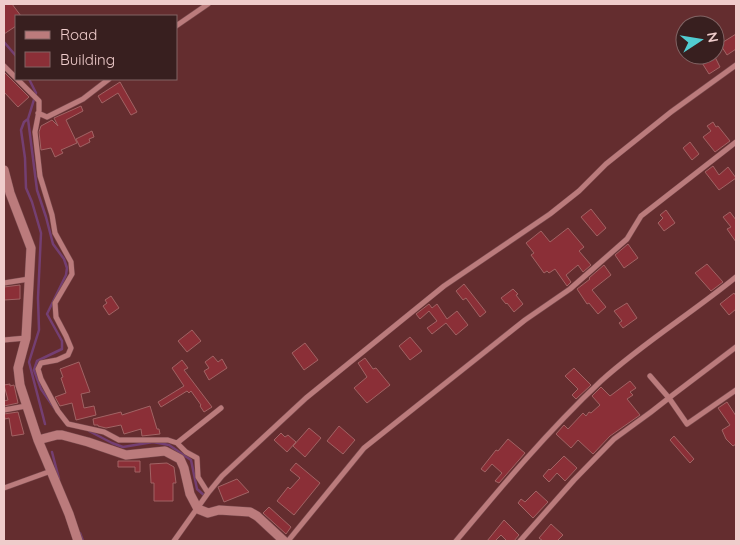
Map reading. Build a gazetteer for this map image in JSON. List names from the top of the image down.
{
  "legend": ["Road", "Building"],
  "north": "right"
}
